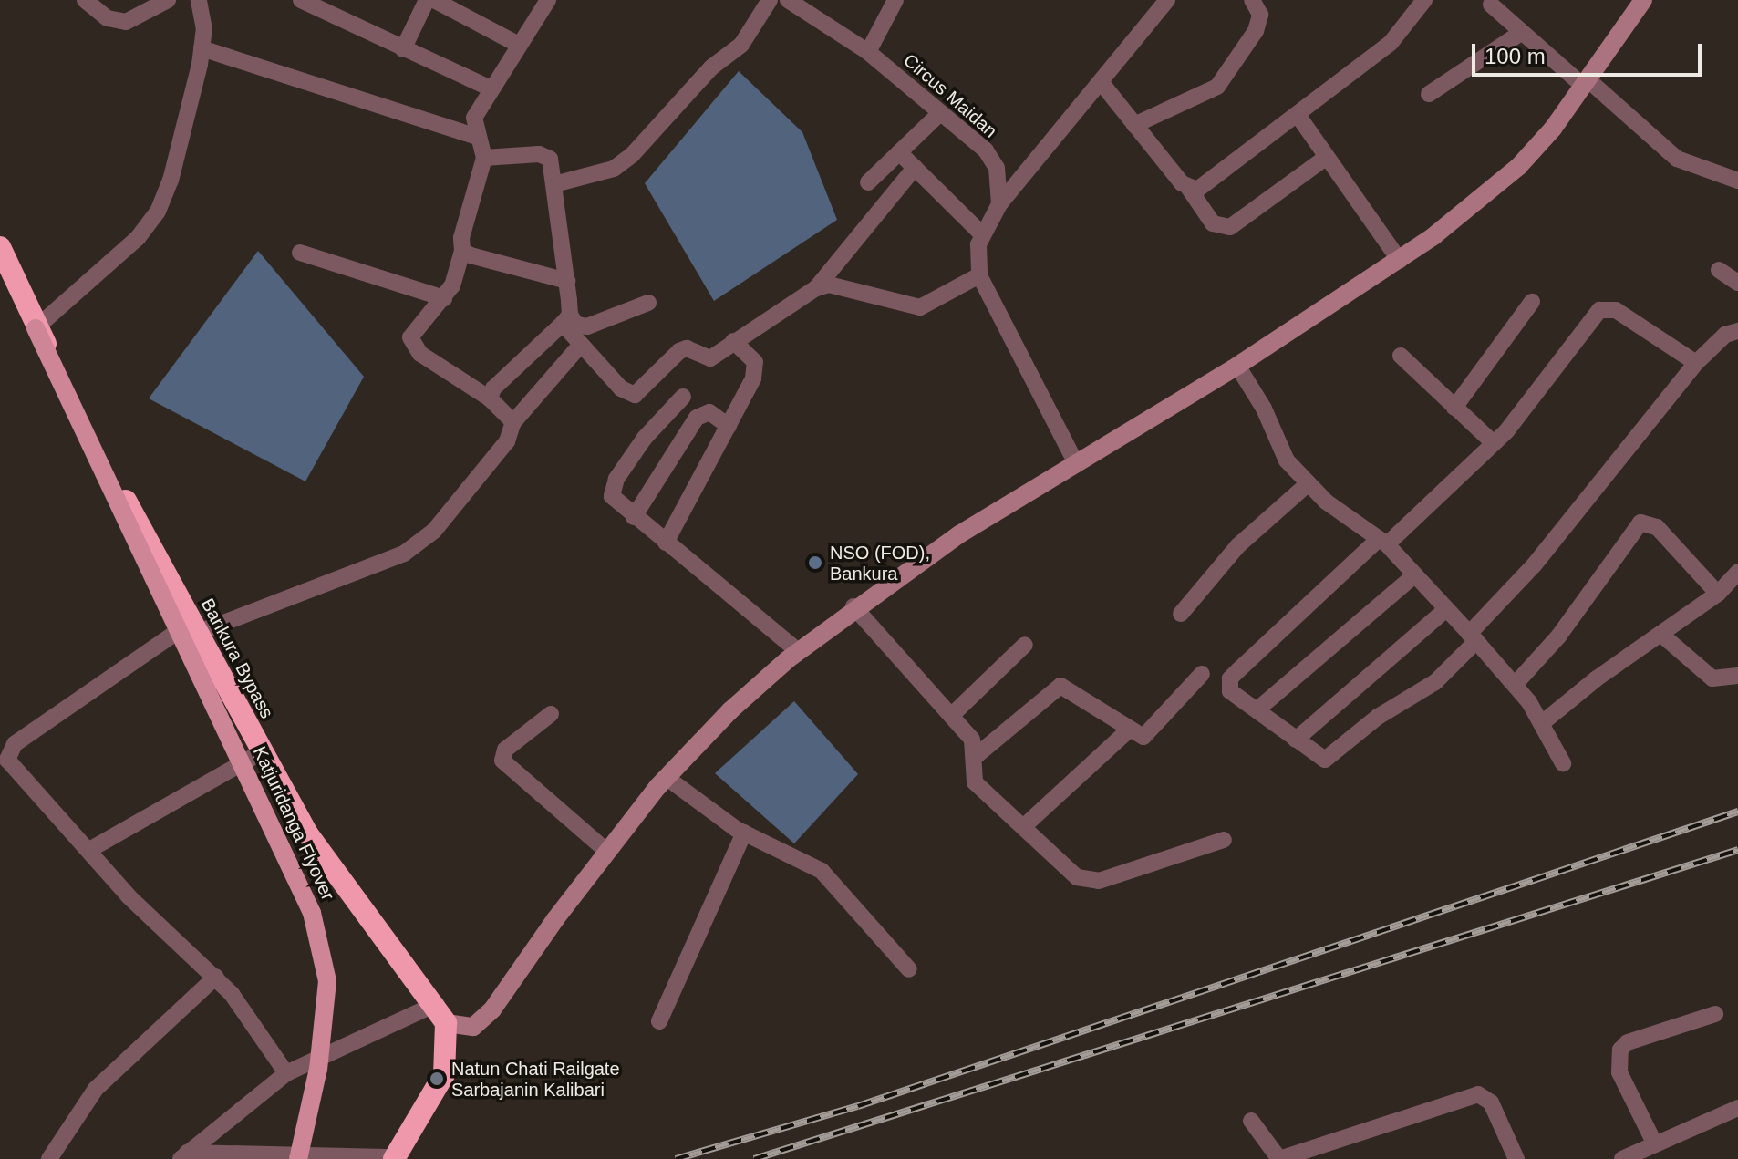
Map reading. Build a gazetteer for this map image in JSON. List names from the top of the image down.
{
  "streets": {
    "highway": ["Bankura Bypass"],
    "main road": ["Katjuridanga Flyover"],
    "street": ["Circus Maidan"]
  },
  "crossings": [
    ["Bankura Bypass", "Katjuridanga Flyover"]
  ],
  "places": ["NSO (FOD), Bankura", "Natun Chati Railgate Sarbajanin Kalibari"],
  "scale_bar": "100 m"
}
